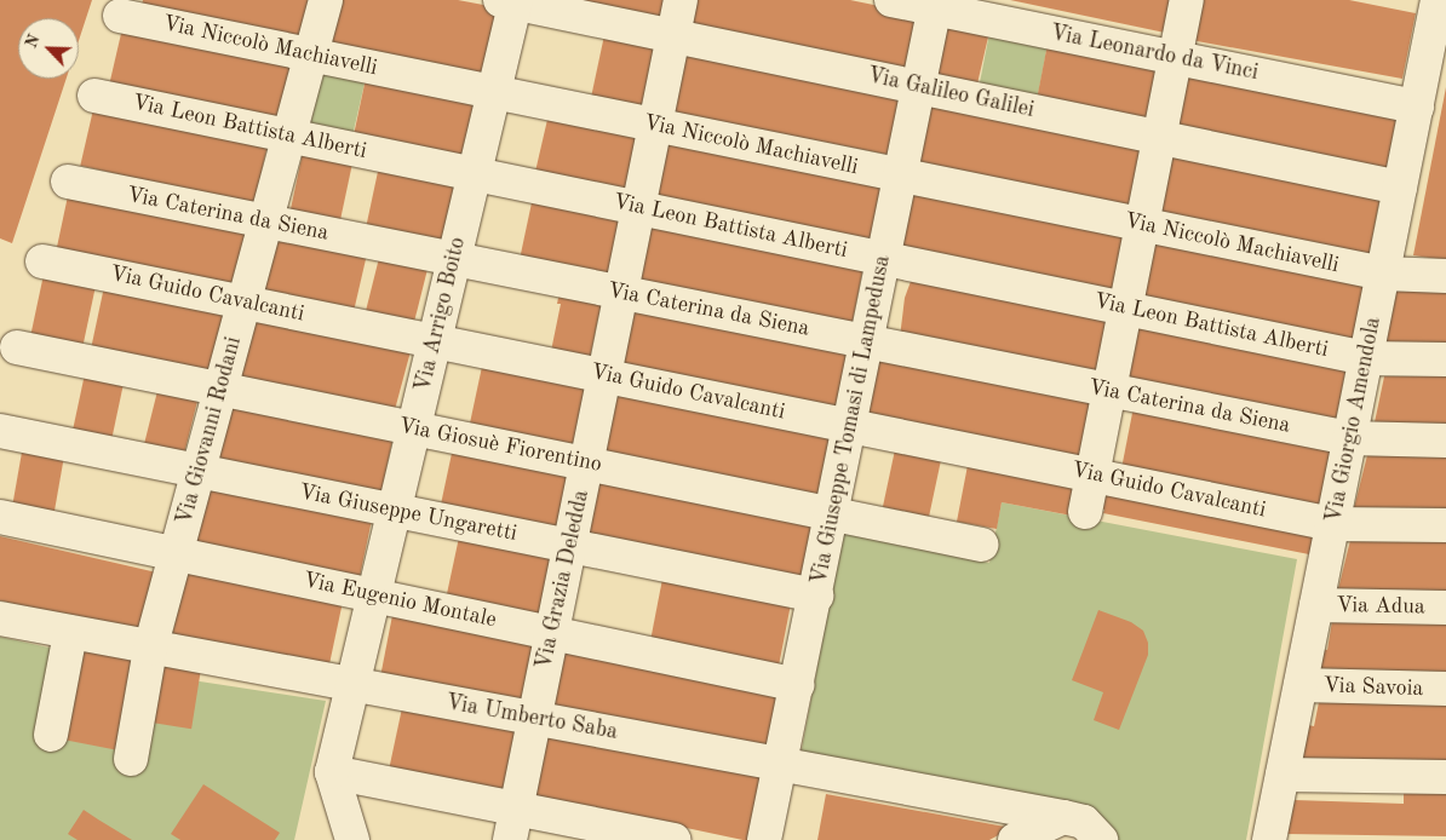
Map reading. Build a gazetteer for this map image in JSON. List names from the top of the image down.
{
  "streets": {
    "street": [
      "Via Niccolò Machiavelli",
      "Via Leonardo da Vinci",
      "Via Galileo Galilei",
      "Via Leon Battista Alberti",
      "Via Caterina da Siena",
      "Via Guido Cavalcanti",
      "Via Arrigo Boito",
      "Via Giuseppe Tomasi di Lampedusa",
      "Via Giorgio Amendola",
      "Via Giovanni Rodani",
      "Via Giosuè Fiorentino",
      "Via Giuseppe Ungaretti",
      "Via Grazia Deledda",
      "Via Eugenio Montale",
      "Via Adua",
      "Via Savoia",
      "Via Umberto Saba"
    ]
  },
  "crossings": [
    ["Via Niccolò Machiavelli", "Via Arrigo Boito"],
    ["Via Niccolò Machiavelli", "Via Giuseppe Tomasi di Lampedusa"],
    ["Via Niccolò Machiavelli", "Via Giorgio Amendola"],
    ["Via Niccolò Machiavelli", "Via Giovanni Rodani"],
    ["Via Niccolò Machiavelli", "Via Grazia Deledda"],
    ["Via Leonardo da Vinci", "Via Giuseppe Tomasi di Lampedusa"],
    ["Via Leonardo da Vinci", "Via Giorgio Amendola"],
    ["Via Galileo Galilei", "Via Arrigo Boito"],
    ["Via Galileo Galilei", "Via Giuseppe Tomasi di Lampedusa"],
    ["Via Galileo Galilei", "Via Giorgio Amendola"],
    ["Via Galileo Galilei", "Via Grazia Deledda"],
    ["Via Leon Battista Alberti", "Via Arrigo Boito"],
    ["Via Leon Battista Alberti", "Via Giuseppe Tomasi di Lampedusa"],
    ["Via Leon Battista Alberti", "Via Giorgio Amendola"],
    ["Via Leon Battista Alberti", "Via Giovanni Rodani"],
    ["Via Leon Battista Alberti", "Via Grazia Deledda"],
    ["Via Caterina da Siena", "Via Arrigo Boito"],
    ["Via Caterina da Siena", "Via Giuseppe Tomasi di Lampedusa"],
    ["Via Caterina da Siena", "Via Giorgio Amendola"],
    ["Via Caterina da Siena", "Via Giovanni Rodani"],
    ["Via Caterina da Siena", "Via Grazia Deledda"],
    ["Via Guido Cavalcanti", "Via Arrigo Boito"],
    ["Via Guido Cavalcanti", "Via Giuseppe Tomasi di Lampedusa"],
    ["Via Guido Cavalcanti", "Via Giorgio Amendola"],
    ["Via Guido Cavalcanti", "Via Giovanni Rodani"],
    ["Via Guido Cavalcanti", "Via Grazia Deledda"],
    ["Via Arrigo Boito", "Via Giosuè Fiorentino"],
    ["Via Arrigo Boito", "Via Giuseppe Ungaretti"],
    ["Via Arrigo Boito", "Via Eugenio Montale"],
    ["Via Arrigo Boito", "Via Umberto Saba"],
    ["Via Giuseppe Tomasi di Lampedusa", "Via Giosuè Fiorentino"],
    ["Via Giuseppe Tomasi di Lampedusa", "Via Giuseppe Ungaretti"],
    ["Via Giuseppe Tomasi di Lampedusa", "Via Eugenio Montale"],
    ["Via Giuseppe Tomasi di Lampedusa", "Via Umberto Saba"],
    ["Via Giorgio Amendola", "Via Adua"],
    ["Via Giorgio Amendola", "Via Savoia"],
    ["Via Giovanni Rodani", "Via Giosuè Fiorentino"],
    ["Via Giovanni Rodani", "Via Giuseppe Ungaretti"],
    ["Via Giovanni Rodani", "Via Eugenio Montale"],
    ["Via Giovanni Rodani", "Via Umberto Saba"],
    ["Via Giosuè Fiorentino", "Via Grazia Deledda"],
    ["Via Giuseppe Ungaretti", "Via Grazia Deledda"],
    ["Via Grazia Deledda", "Via Eugenio Montale"],
    ["Via Grazia Deledda", "Via Umberto Saba"]
  ],
  "north": "top left"
}
